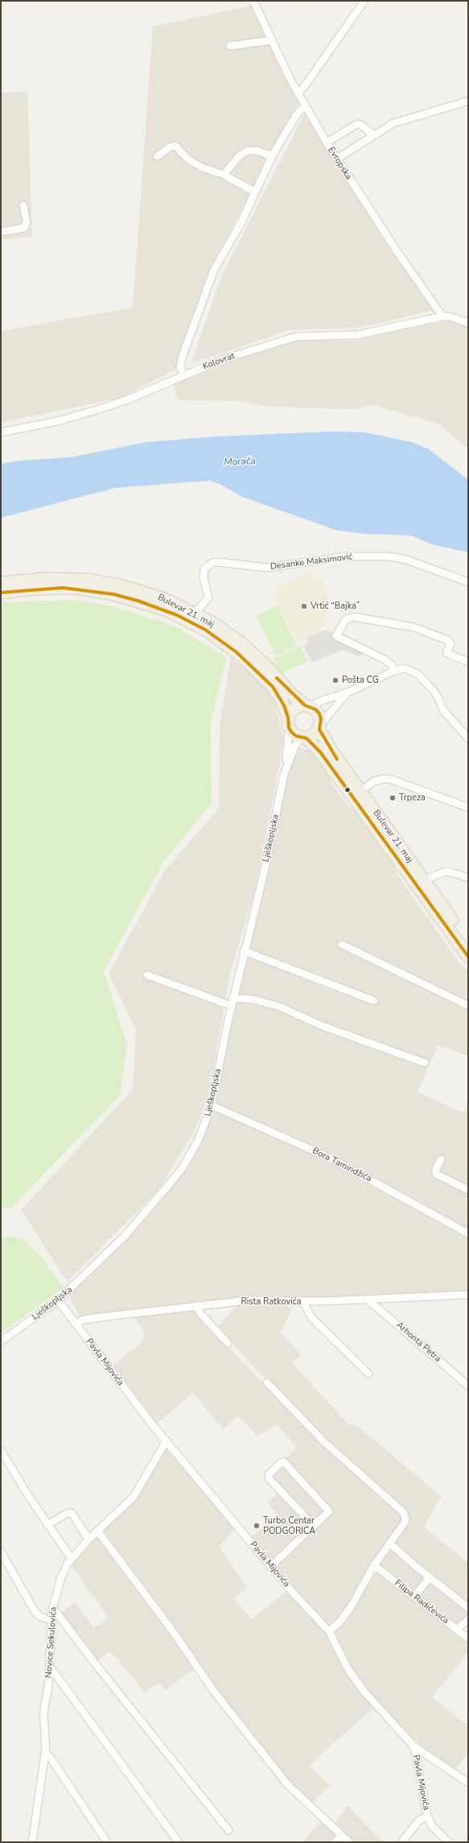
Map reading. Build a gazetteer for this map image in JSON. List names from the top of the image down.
{
  "streets": {
    "main road": ["Bulevar 21. maj"],
    "street": [
      "Evropska",
      "Kolovrat",
      "Desanke Maksimović",
      "Lješkopljska",
      "Bora Tamindžića",
      "Rista Ratkovića",
      "Arhonta Petra",
      "Pavla Mijovića",
      "Filipa Radičevića",
      "Novice Sekulovića"
    ]
  },
  "crossings": [
    ["Evropska", "Kolovrat"],
    ["Desanke Maksimović", "Bulevar 21. maj"],
    ["Bulevar 21. maj", "Lješkopljska"],
    ["Lješkopljska", "Bora Tamindžića"],
    ["Lješkopljska", "Pavla Mijovića"],
    ["Rista Ratkovića", "Arhonta Petra"],
    ["Rista Ratkovića", "Pavla Mijovića"],
    ["Pavla Mijovića", "Novice Sekulovića"]
  ],
  "water": ["Morača"],
  "places": [
    "Vrtić “Bajka”",
    "Pošta CG",
    "Trpeza",
    "Turbo Centar PODGORICA"
  ]
}
